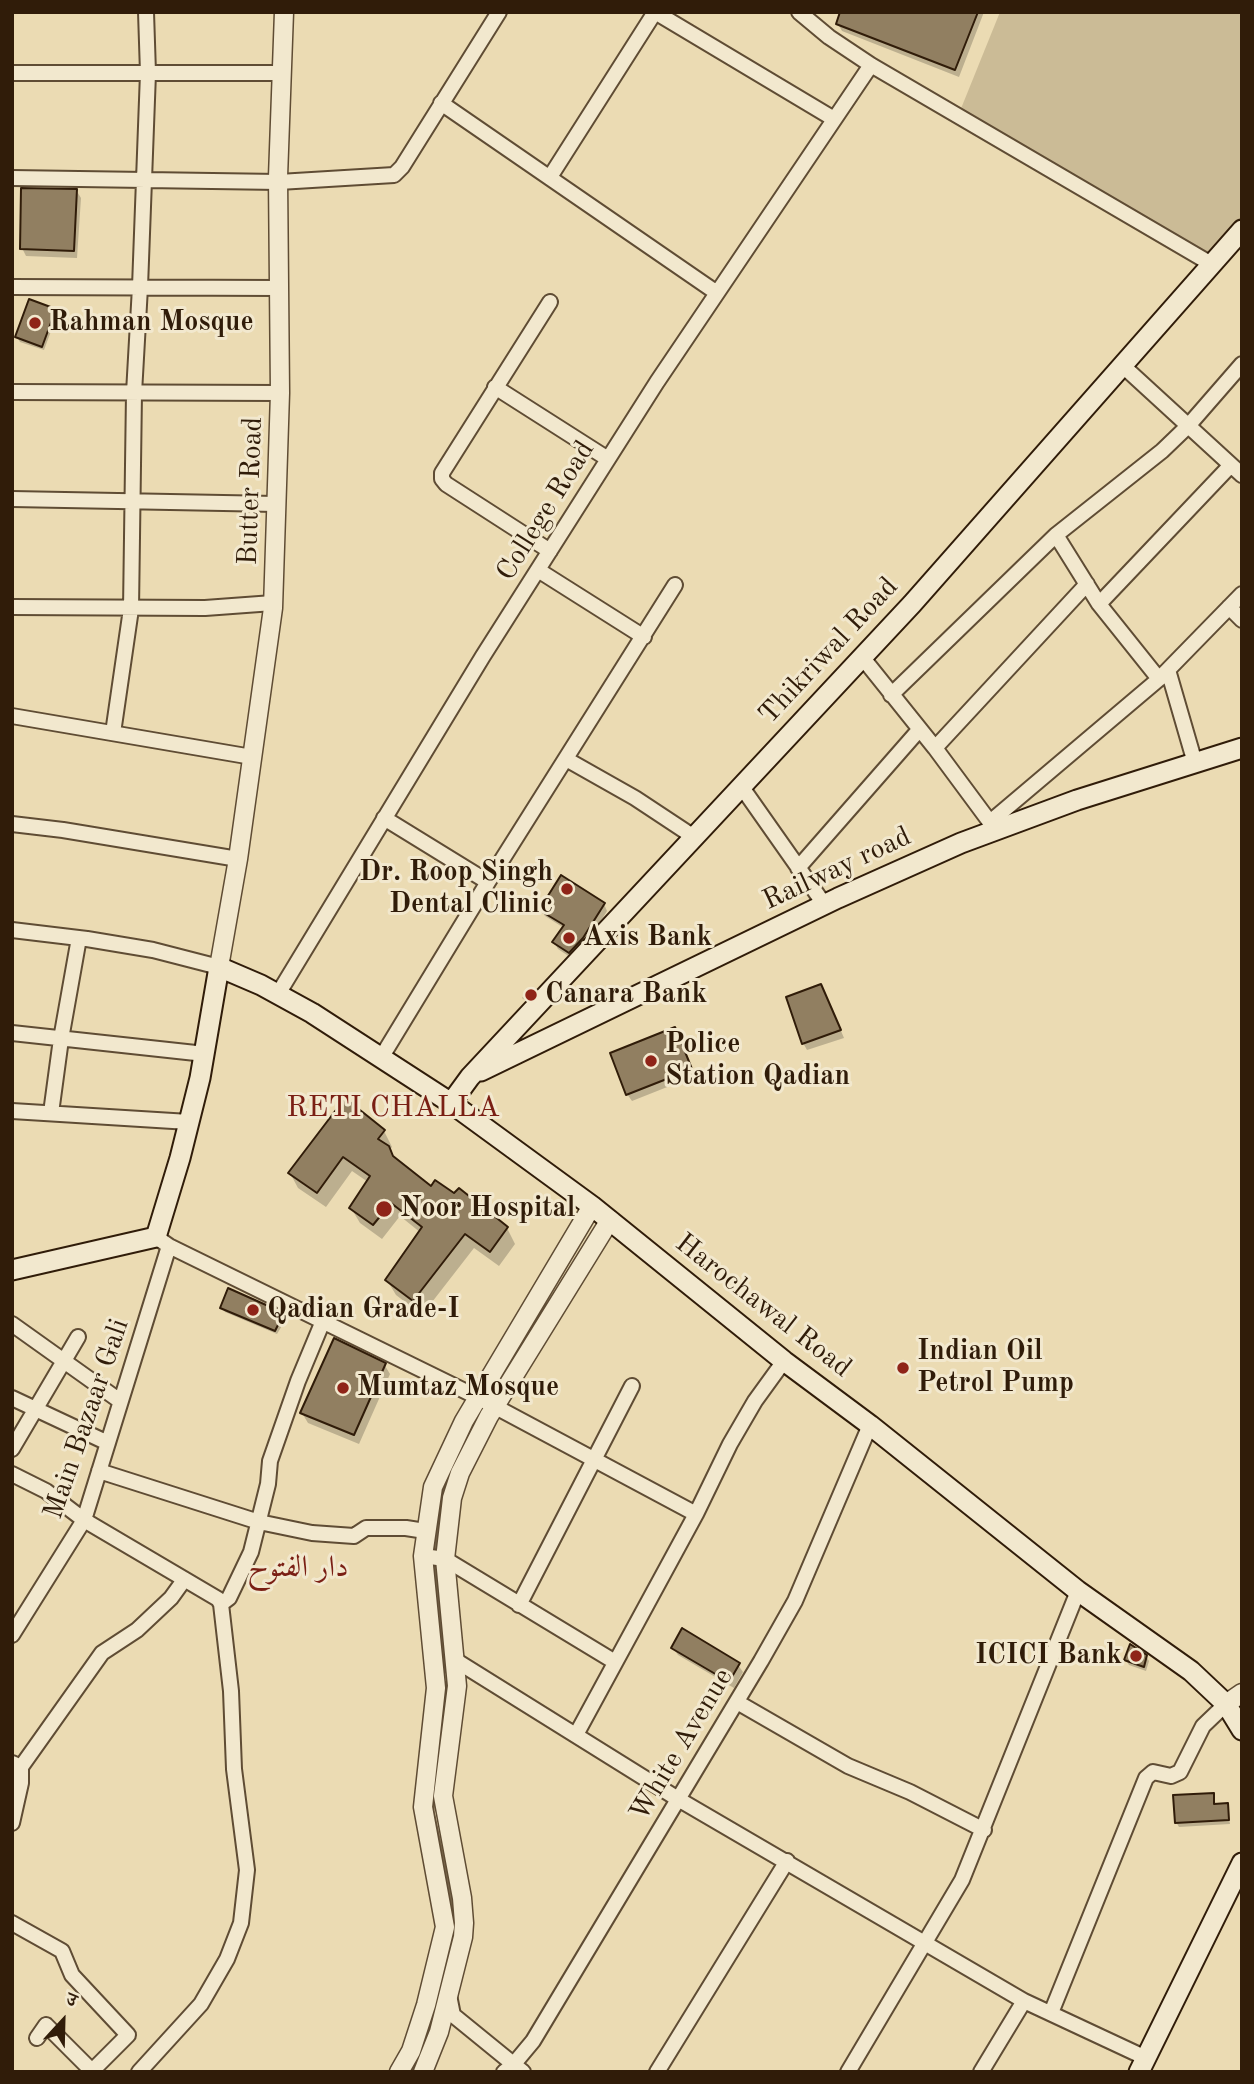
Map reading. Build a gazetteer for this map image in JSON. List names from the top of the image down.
{
  "streets": {
    "main road": ["Thikriwal Road", "Railway road", "Harochawal Road"],
    "street": [
      "Butter Road",
      "College Road",
      "Main Bazaar Gali",
      "White Avenue"
    ]
  },
  "crossings": [
    ["Butter Road", "Harochawal Road"],
    ["College Road", "Harochawal Road"],
    ["Thikriwal Road", "Railway road"],
    ["Thikriwal Road", "Harochawal Road"],
    ["Harochawal Road", "White Avenue"]
  ],
  "districts": ["RETI CHALLA", "دار الفتوح"],
  "places": [
    "Rahman Mosque",
    "Dr. Roop Singh Dental Clinic",
    "Axis Bank",
    "Canara Bank",
    "Police Station Qadian",
    "Noor Hospital",
    "Qadian Grade-I",
    "Indian Oil Petrol Pump",
    "Mumtaz Mosque",
    "ICICI Bank"
  ],
  "north": "top"
}
